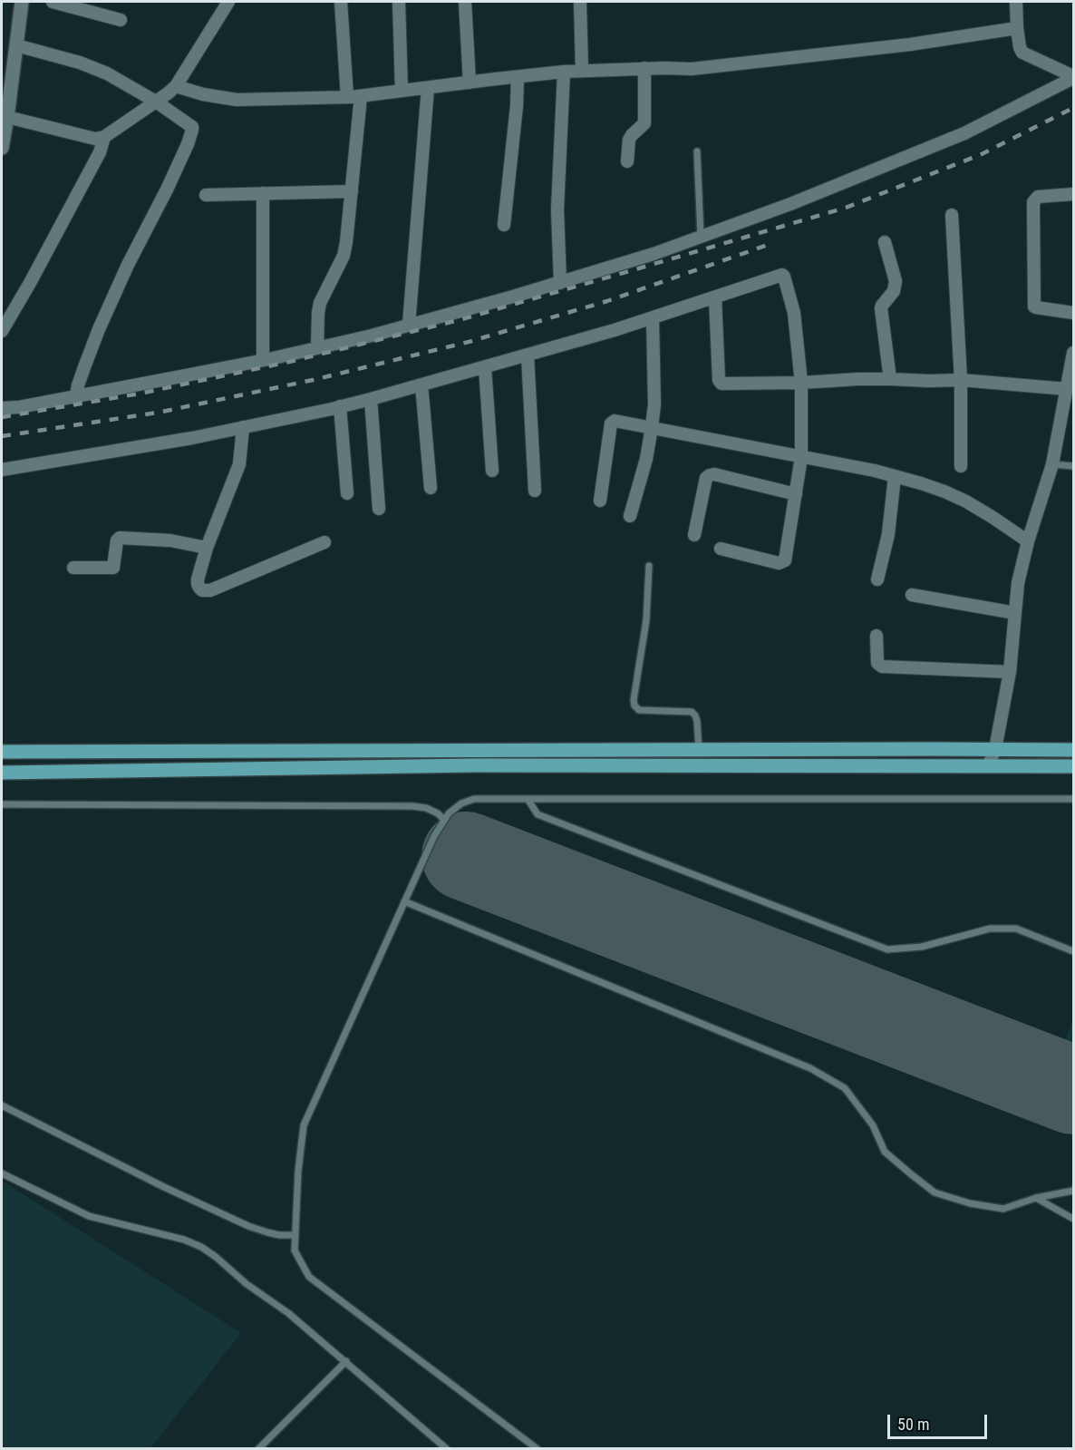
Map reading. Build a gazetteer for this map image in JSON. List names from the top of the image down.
{
  "scale_bar": "50 m"
}
